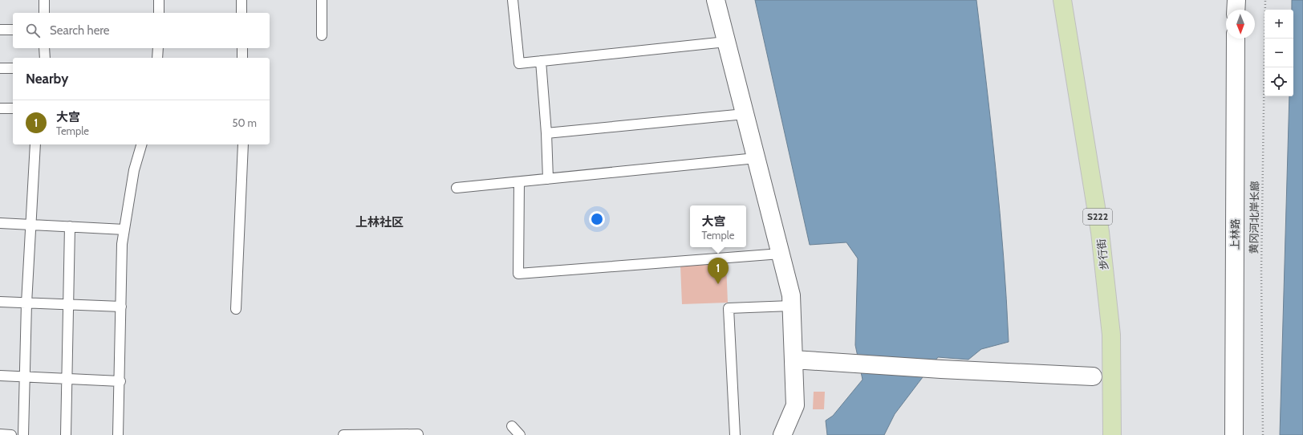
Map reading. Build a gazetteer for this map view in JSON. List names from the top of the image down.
{
  "streets": {
    "main road": ["S222", "步行街"],
    "street": ["上林路"],
    "path": ["黄冈河北岸长廊"]
  },
  "districts": ["上林社区"],
  "north": "bottom",
  "page": {
    "map_buttons": ["+", "−"],
    "search": "Search here",
    "heading": "Nearby",
    "list": [
      {
        "mark": "1",
        "name": "大宫",
        "note": "Temple",
        "value": "50 m"
      }
    ],
    "popup": ["大宫", "Temple"],
    "pins": "1"
  }
}
